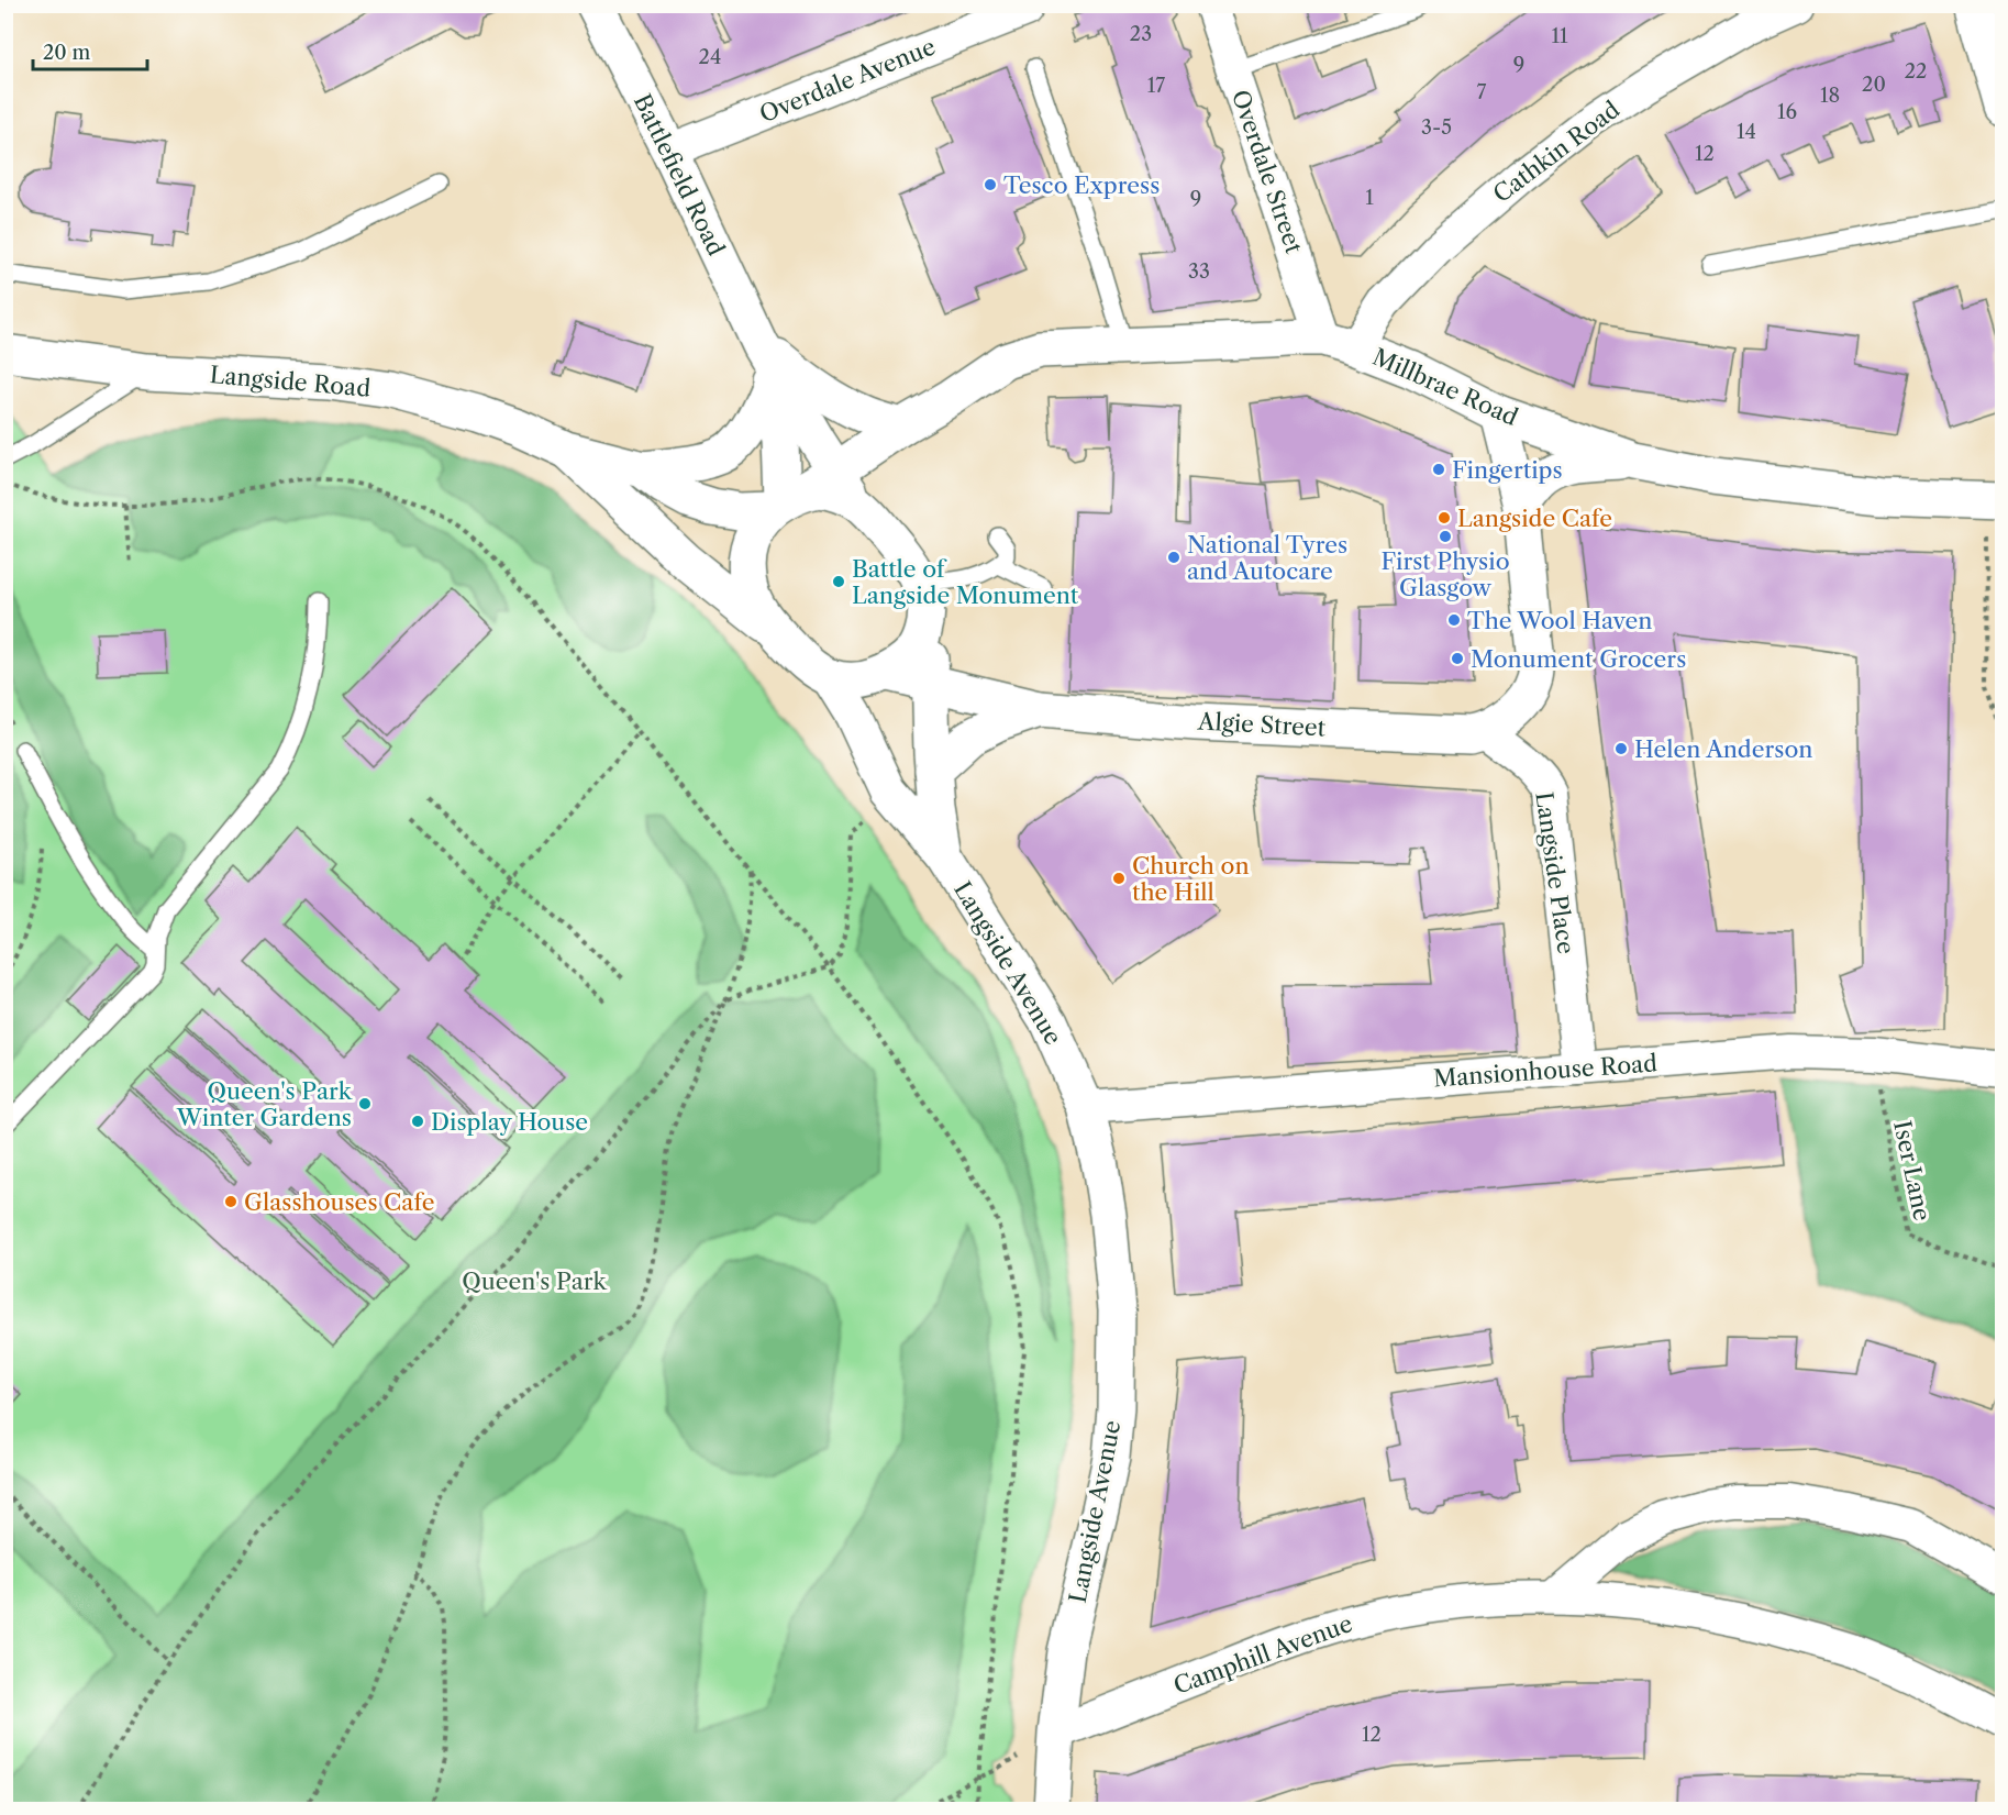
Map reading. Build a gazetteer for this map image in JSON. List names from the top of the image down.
{
  "streets": {
    "street": [
      "Overdale Avenue",
      "Cathkin Road",
      "Overdale Street",
      "Battlefield Road",
      "Langside Road",
      "Millbrae Road",
      "Algie Street",
      "Langside Place",
      "Langside Avenue",
      "Mansionhouse Road",
      "Camphill Avenue"
    ],
    "path": ["Iser Lane"]
  },
  "crossings": [
    ["Overdale Avenue", "Battlefield Road"],
    ["Cathkin Road", "Overdale Street"],
    ["Cathkin Road", "Millbrae Road"],
    ["Overdale Street", "Millbrae Road"],
    ["Battlefield Road", "Langside Road"],
    ["Battlefield Road", "Millbrae Road"],
    ["Battlefield Road", "Algie Street"],
    ["Battlefield Road", "Langside Avenue"],
    ["Langside Road", "Millbrae Road"],
    ["Langside Road", "Algie Street"],
    ["Langside Road", "Langside Avenue"],
    ["Millbrae Road", "Algie Street"],
    ["Millbrae Road", "Langside Avenue"],
    ["Algie Street", "Langside Place"],
    ["Algie Street", "Langside Avenue"],
    ["Langside Place", "Mansionhouse Road"],
    ["Langside Avenue", "Mansionhouse Road"],
    ["Langside Avenue", "Camphill Avenue"],
    ["Mansionhouse Road", "Iser Lane"]
  ],
  "parks": ["Queen's Park"],
  "places": [
    "Tesco Express",
    "Fingertips",
    "Langside Cafe",
    "First Physio Glasgow",
    "National Tyres and Autocare",
    "Battle of Langside Monument",
    "The Wool Haven",
    "Monument Grocers",
    "Helen Anderson",
    "Church on the Hill",
    "Queen's Park Winter Gardens",
    "Display House",
    "Glasshouses Cafe"
  ],
  "house_numbers": [
    "23",
    "11",
    "24",
    "9",
    "22",
    "20",
    "17",
    "7",
    "18",
    "16",
    "3-5",
    "14",
    "12",
    "1",
    "9",
    "33",
    "12"
  ],
  "scale_bar": "20 m"
}
